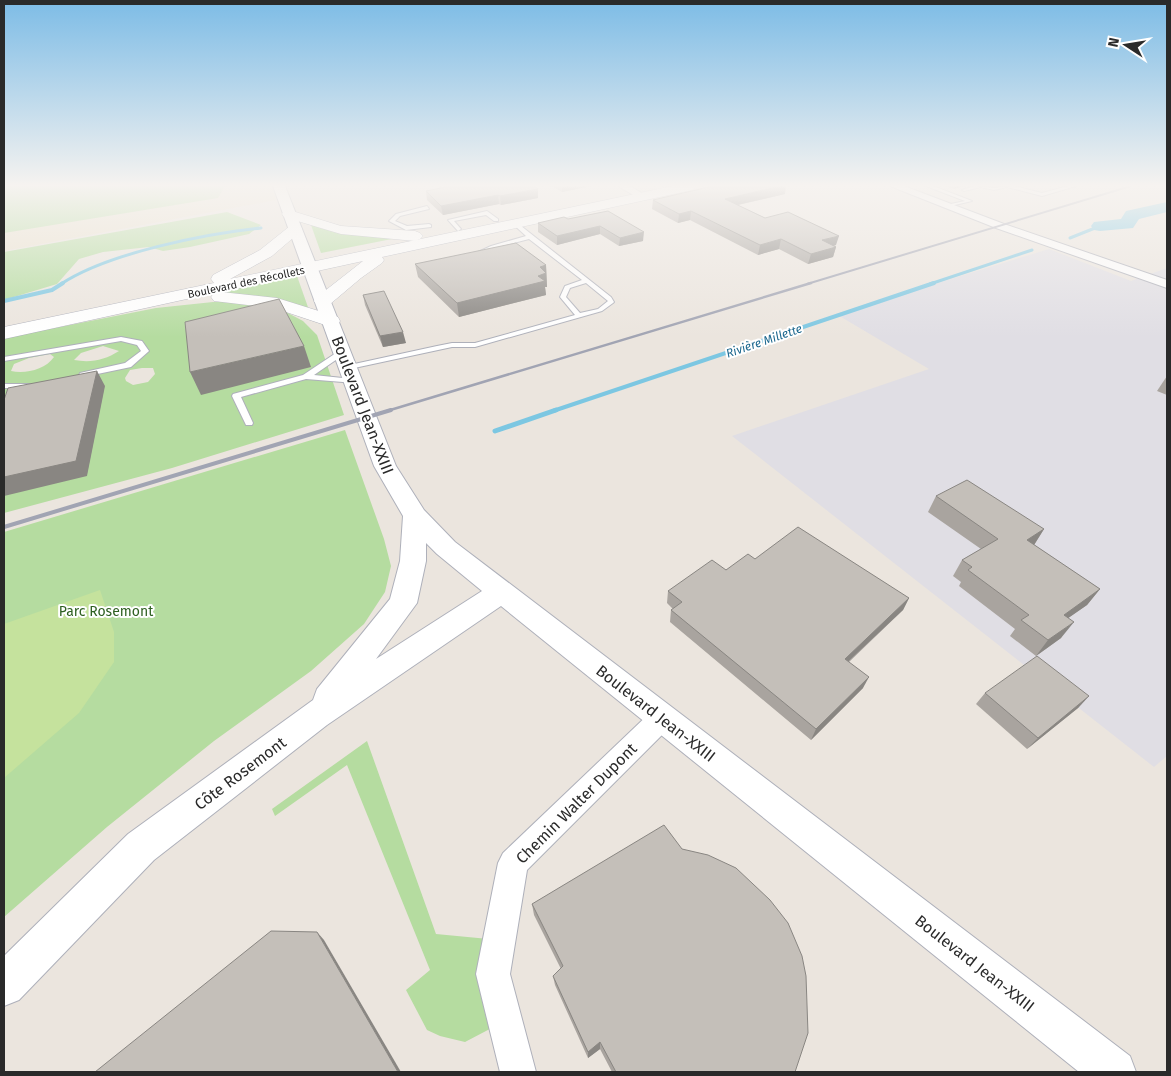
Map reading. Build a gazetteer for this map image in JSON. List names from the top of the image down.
{
  "streets": {
    "main road": ["Boulevard des Récollets"],
    "street": ["Boulevard Jean-XXIII", "Côte Rosemont", "Chemin Walter Dupont"]
  },
  "crossings": [
    ["Boulevard des Récollets", "Boulevard Jean-XXIII"],
    ["Boulevard Jean-XXIII", "Côte Rosemont"],
    ["Boulevard Jean-XXIII", "Chemin Walter Dupont"]
  ],
  "water": ["Rivière Millette"],
  "parks": ["Parc Rosemont"],
  "north": "left"
}
